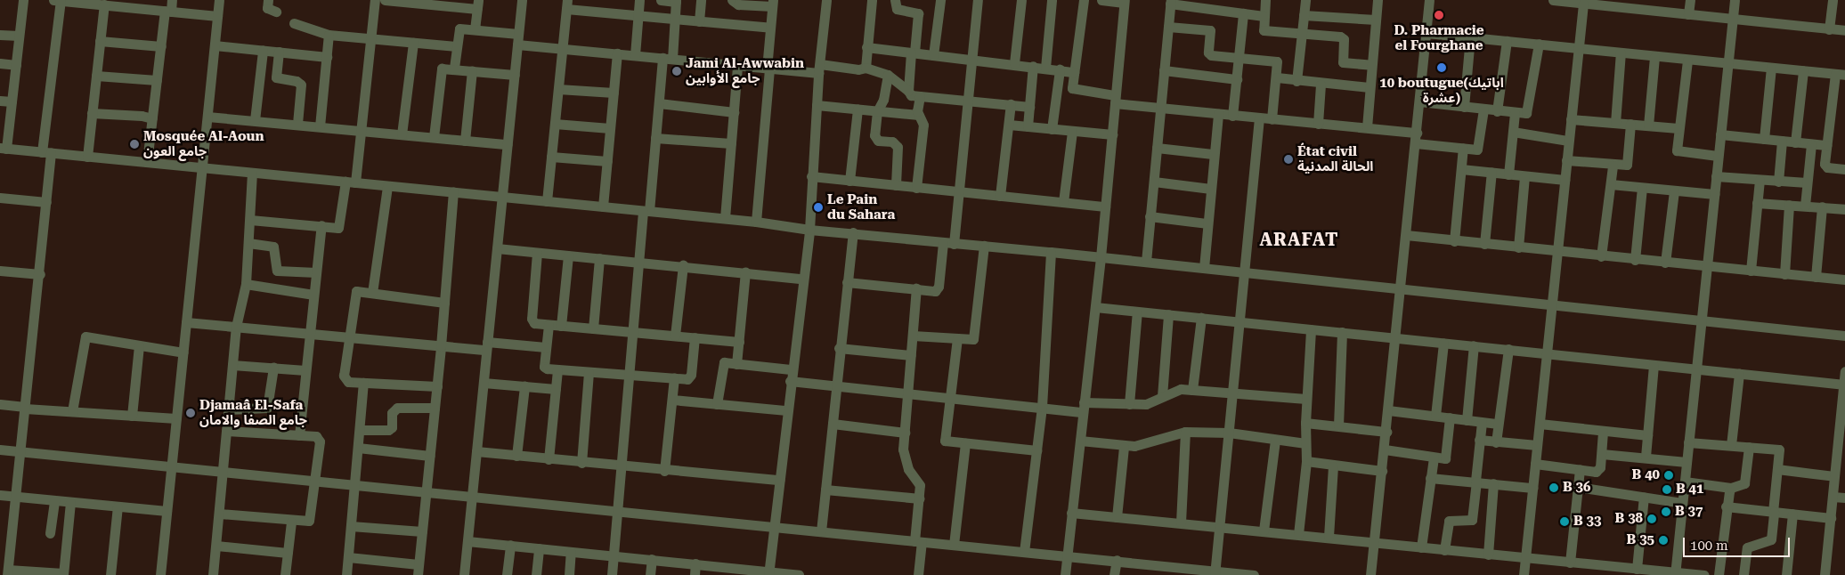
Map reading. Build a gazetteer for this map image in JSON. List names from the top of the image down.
{
  "districts": ["ARAFAT"],
  "places": [
    "D. Pharmacie el Fourghane",
    "10 boutugue(اباتيك عشرة)",
    "Jami Al-Awwabin جامع الأوابين",
    "Mosquée Al-Aoun جامع العون",
    "État civil الحالة المدنية",
    "Le Pain du Sahara",
    "Djamaâ El-Safa جامع الصفا والامان",
    "B 40",
    "B 36",
    "B 41",
    "B 37",
    "B 38",
    "B 33",
    "B 35"
  ],
  "scale_bar": "100 m"
}
